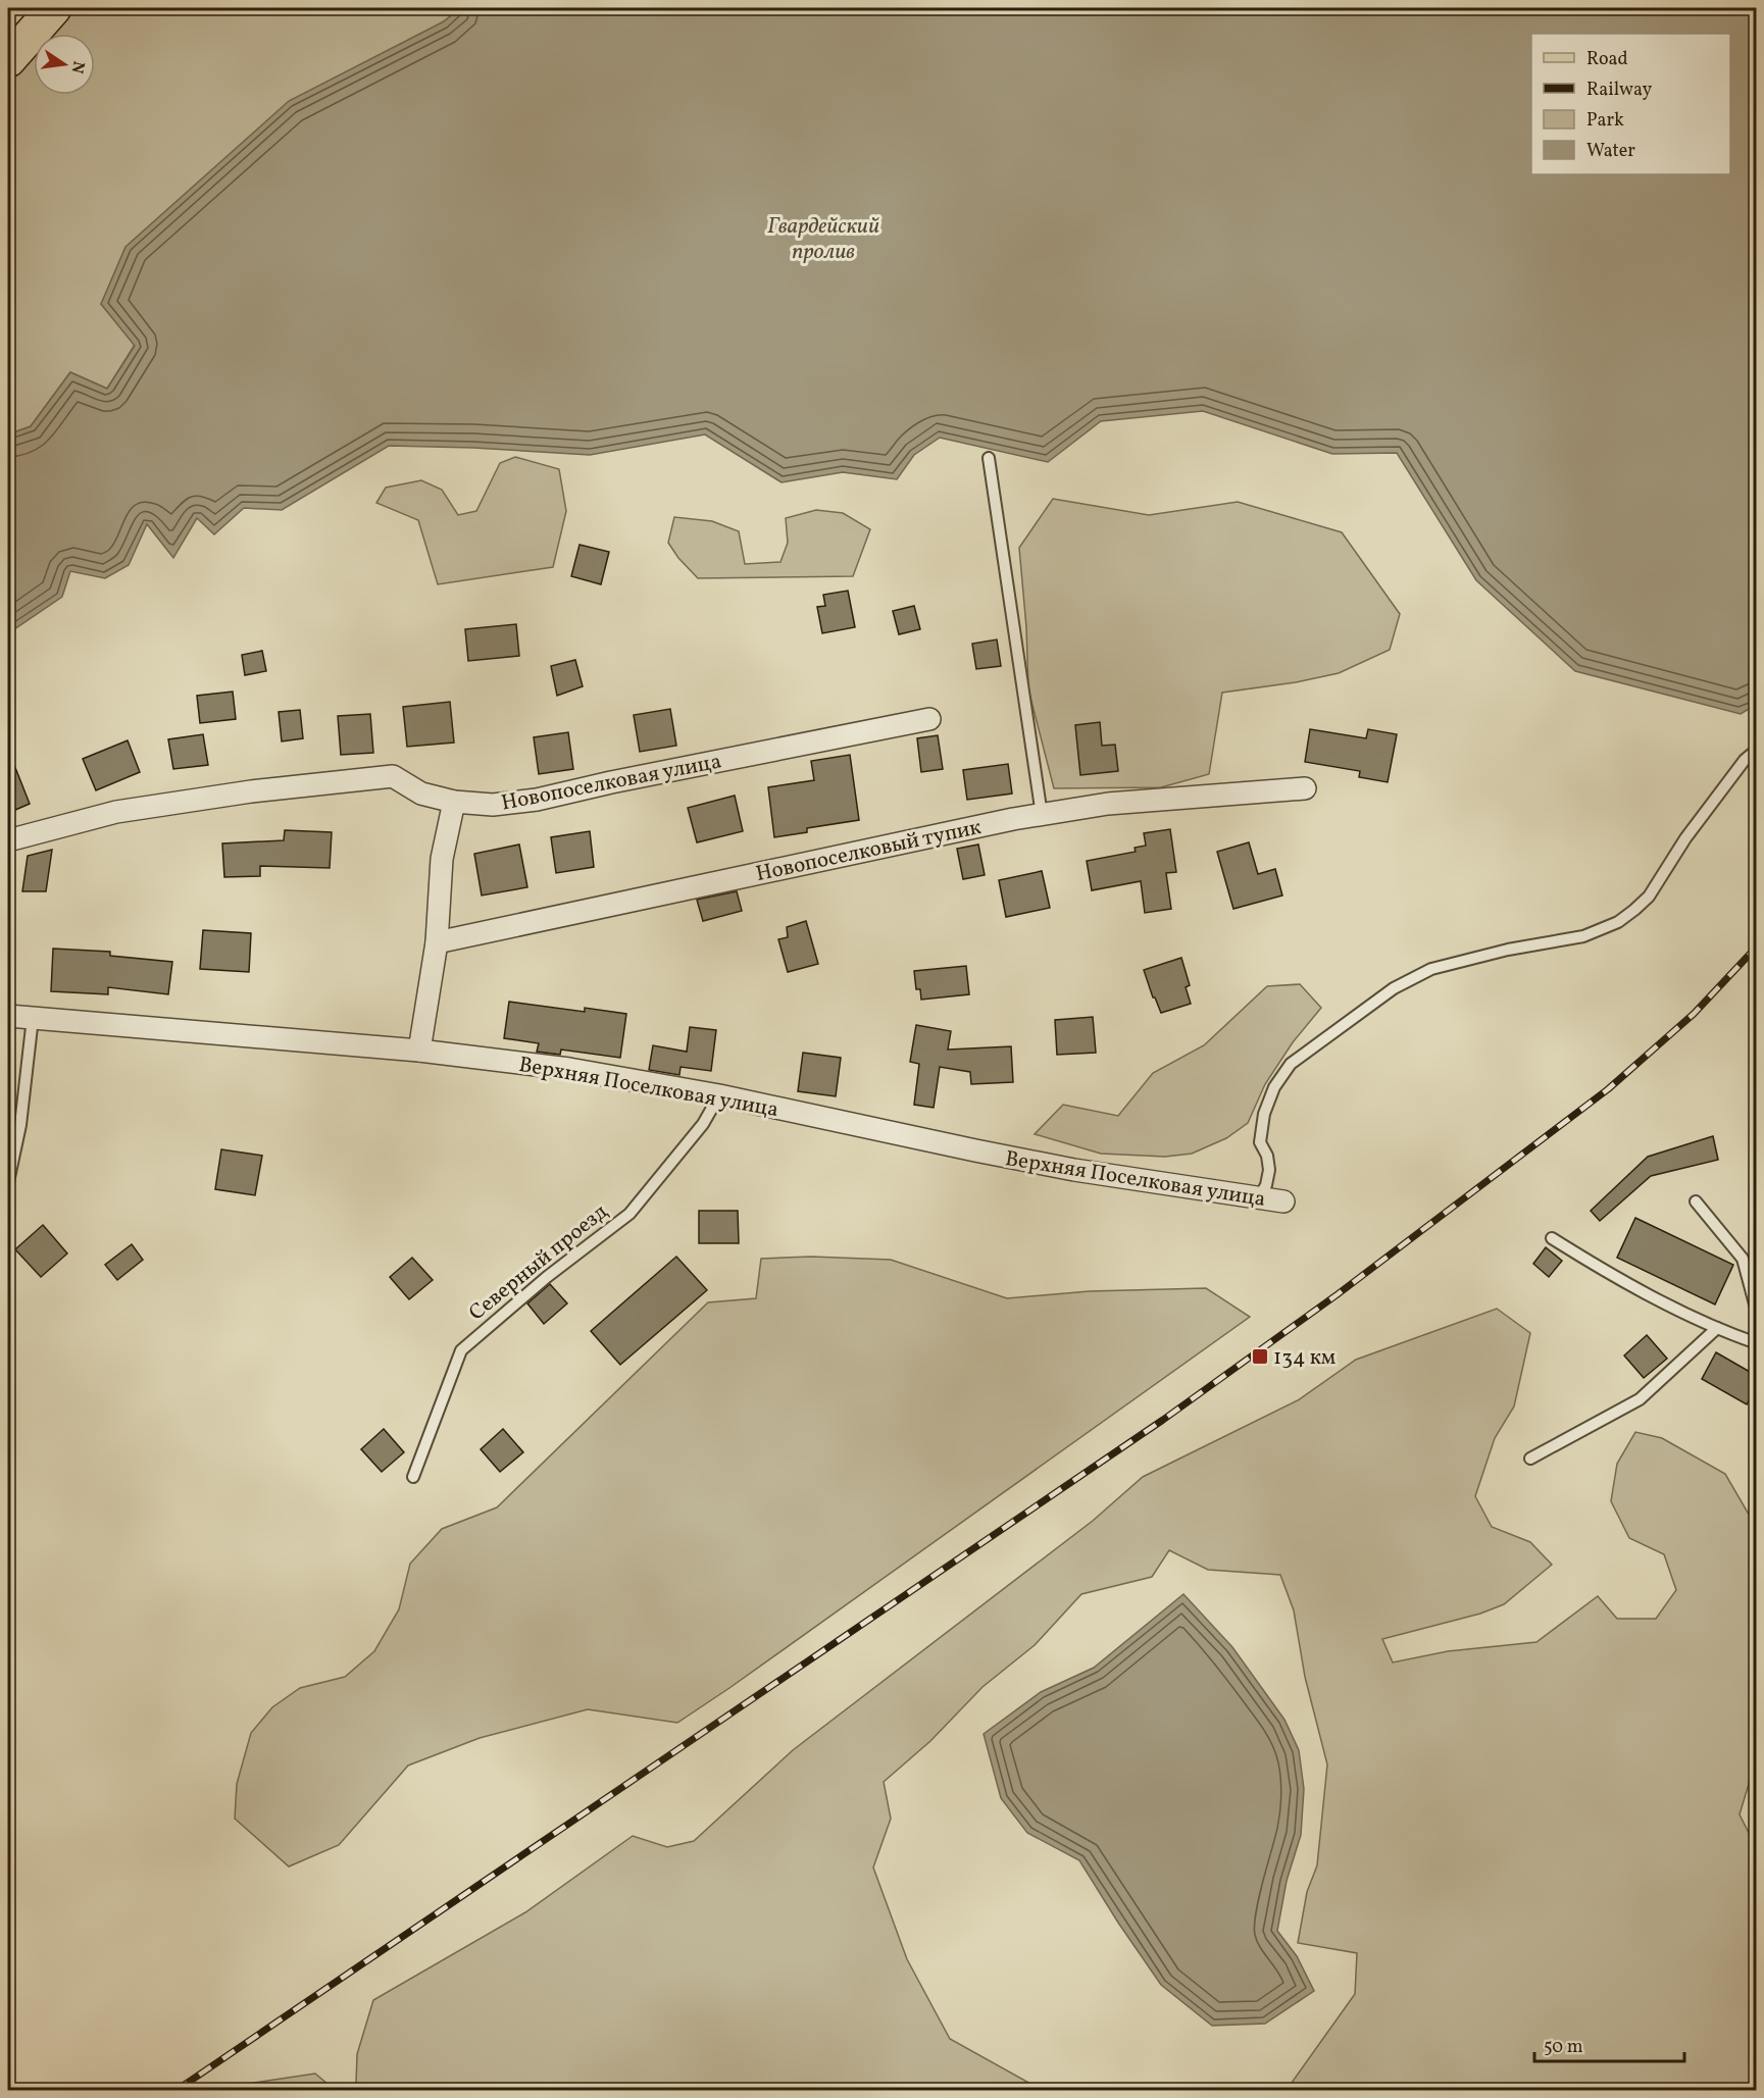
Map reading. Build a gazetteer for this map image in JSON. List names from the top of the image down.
{
  "streets": {
    "street": ["Новопоселковая улица", "Новопоселковый тупик", "Верхняя Поселковая улица"],
    "lane": ["Северный проезд"]
  },
  "crossings": [
    ["Верхняя Поселковая улица", "Северный проезд"]
  ],
  "water": ["Гвардейский пролив"],
  "places": {
    "transit": ["134 км"]
  },
  "legend": [
    "Road",
    "Railway",
    "Park",
    "Water"
  ],
  "scale_bar": "50 m",
  "north": "right"
}
